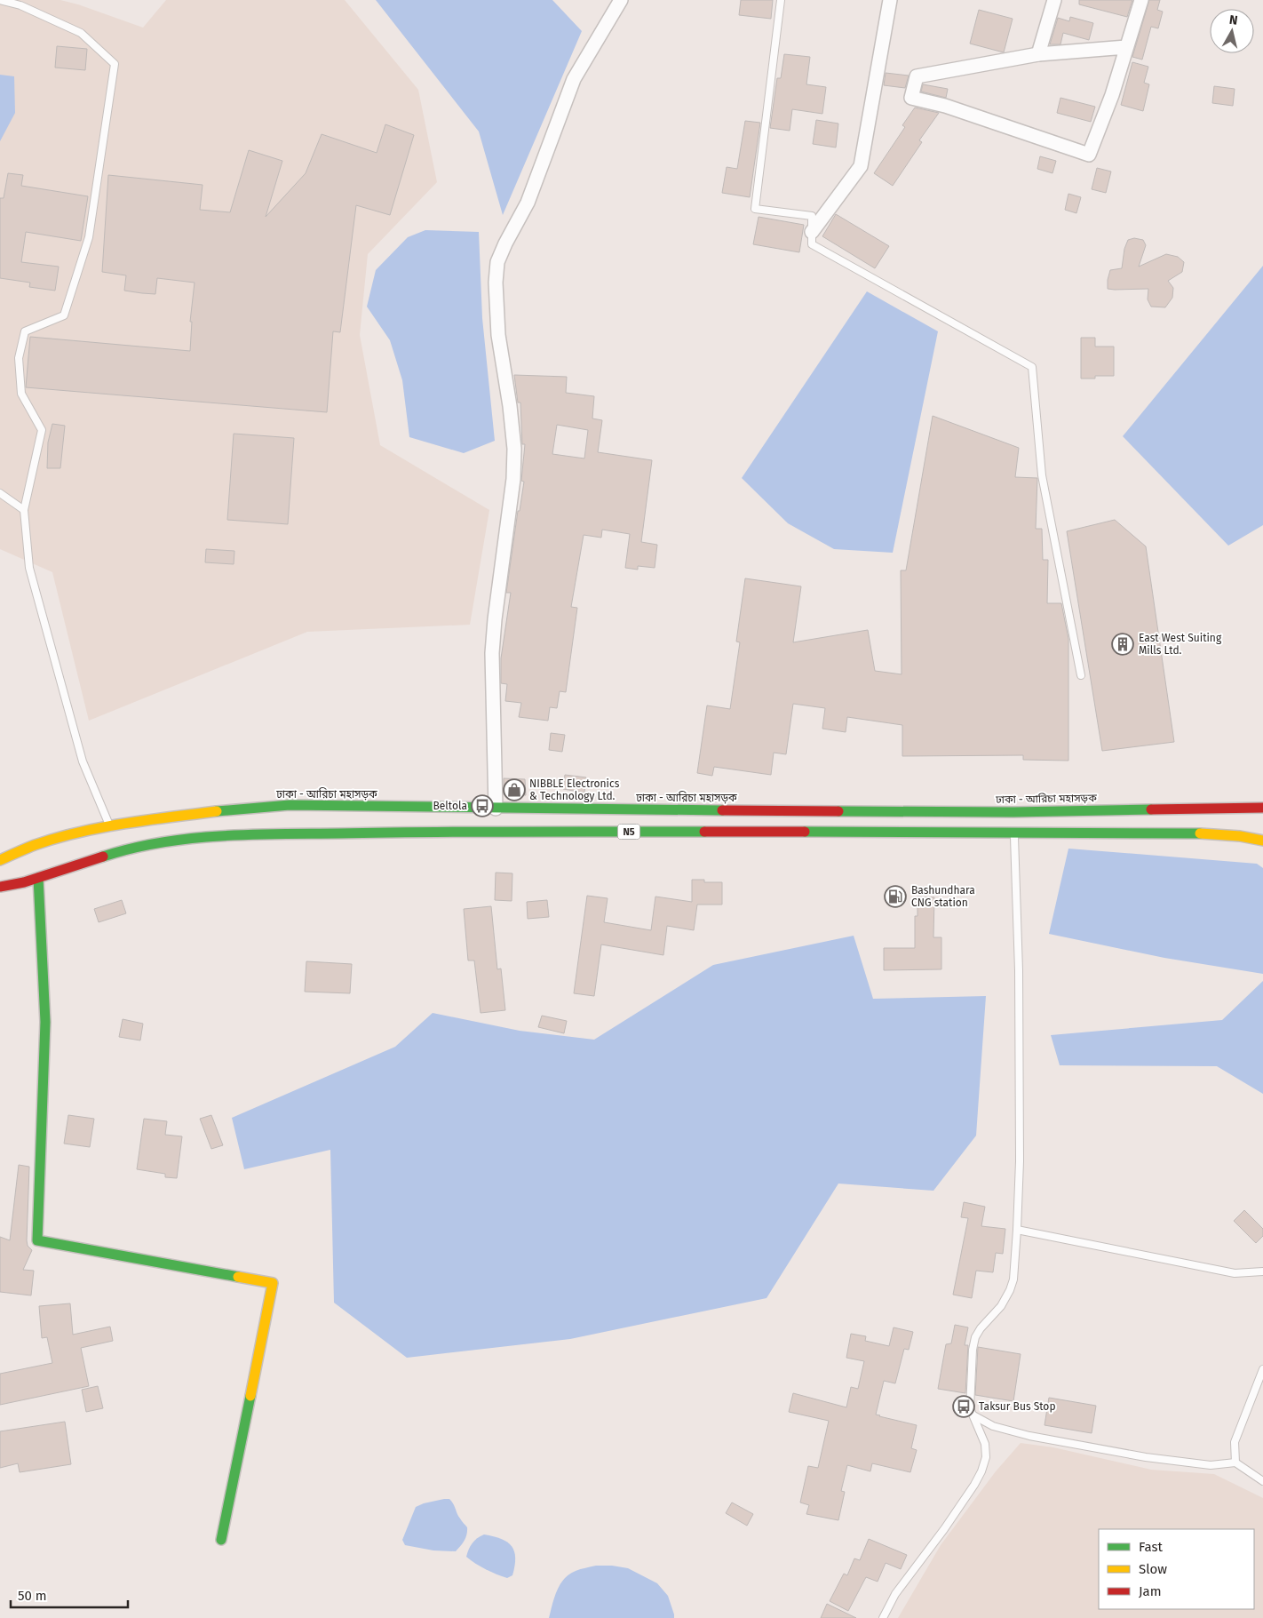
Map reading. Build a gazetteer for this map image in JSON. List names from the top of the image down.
{
  "streets": {
    "main road": ["ঢাকা - আরিচা মহাসড়ক", "N5"]
  },
  "places": {
    "building": ["East West Suiting Mills Ltd."],
    "shop": ["NIBBLE Electronics & Technology Ltd."],
    "bus stop": ["Beltola", "Taksur Bus Stop"],
    "fuel station": ["Bashundhara CNG station"]
  },
  "legend": ["Fast", "Slow", "Jam"],
  "scale_bar": "50 m",
  "north": "top"
}
